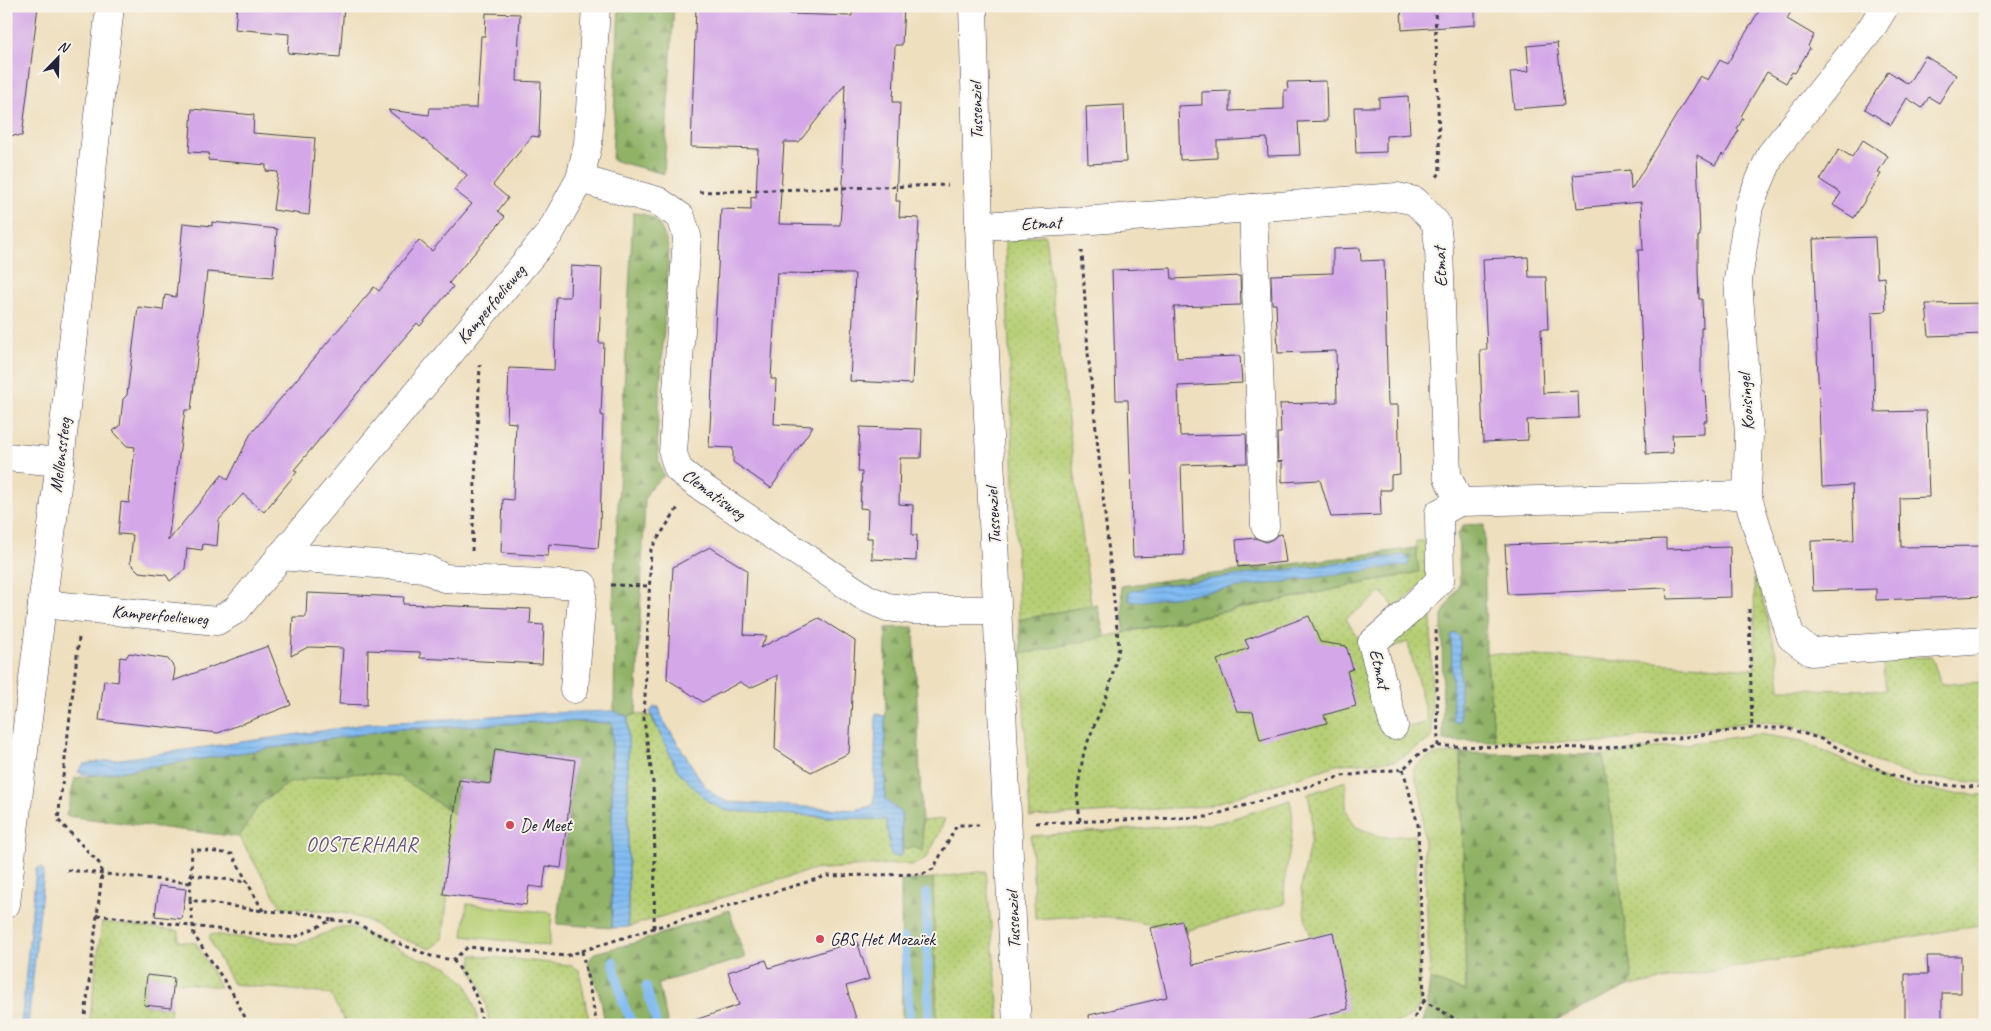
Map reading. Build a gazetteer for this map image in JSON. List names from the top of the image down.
{
  "streets": {
    "street": [
      "Tussenziel",
      "Etmat",
      "Kamperfoelieweg",
      "Kooisingel",
      "Mellenssteeg",
      "Clematisweg"
    ]
  },
  "crossings": [
    ["Tussenziel", "Etmat"],
    ["Tussenziel", "Clematisweg"],
    ["Kamperfoelieweg", "Mellenssteeg"],
    ["Kamperfoelieweg", "Clematisweg"]
  ],
  "districts": ["OOSTERHAAR"],
  "places": ["De Meet", "GBS Het Mozaïek"],
  "north": "top right"
}
